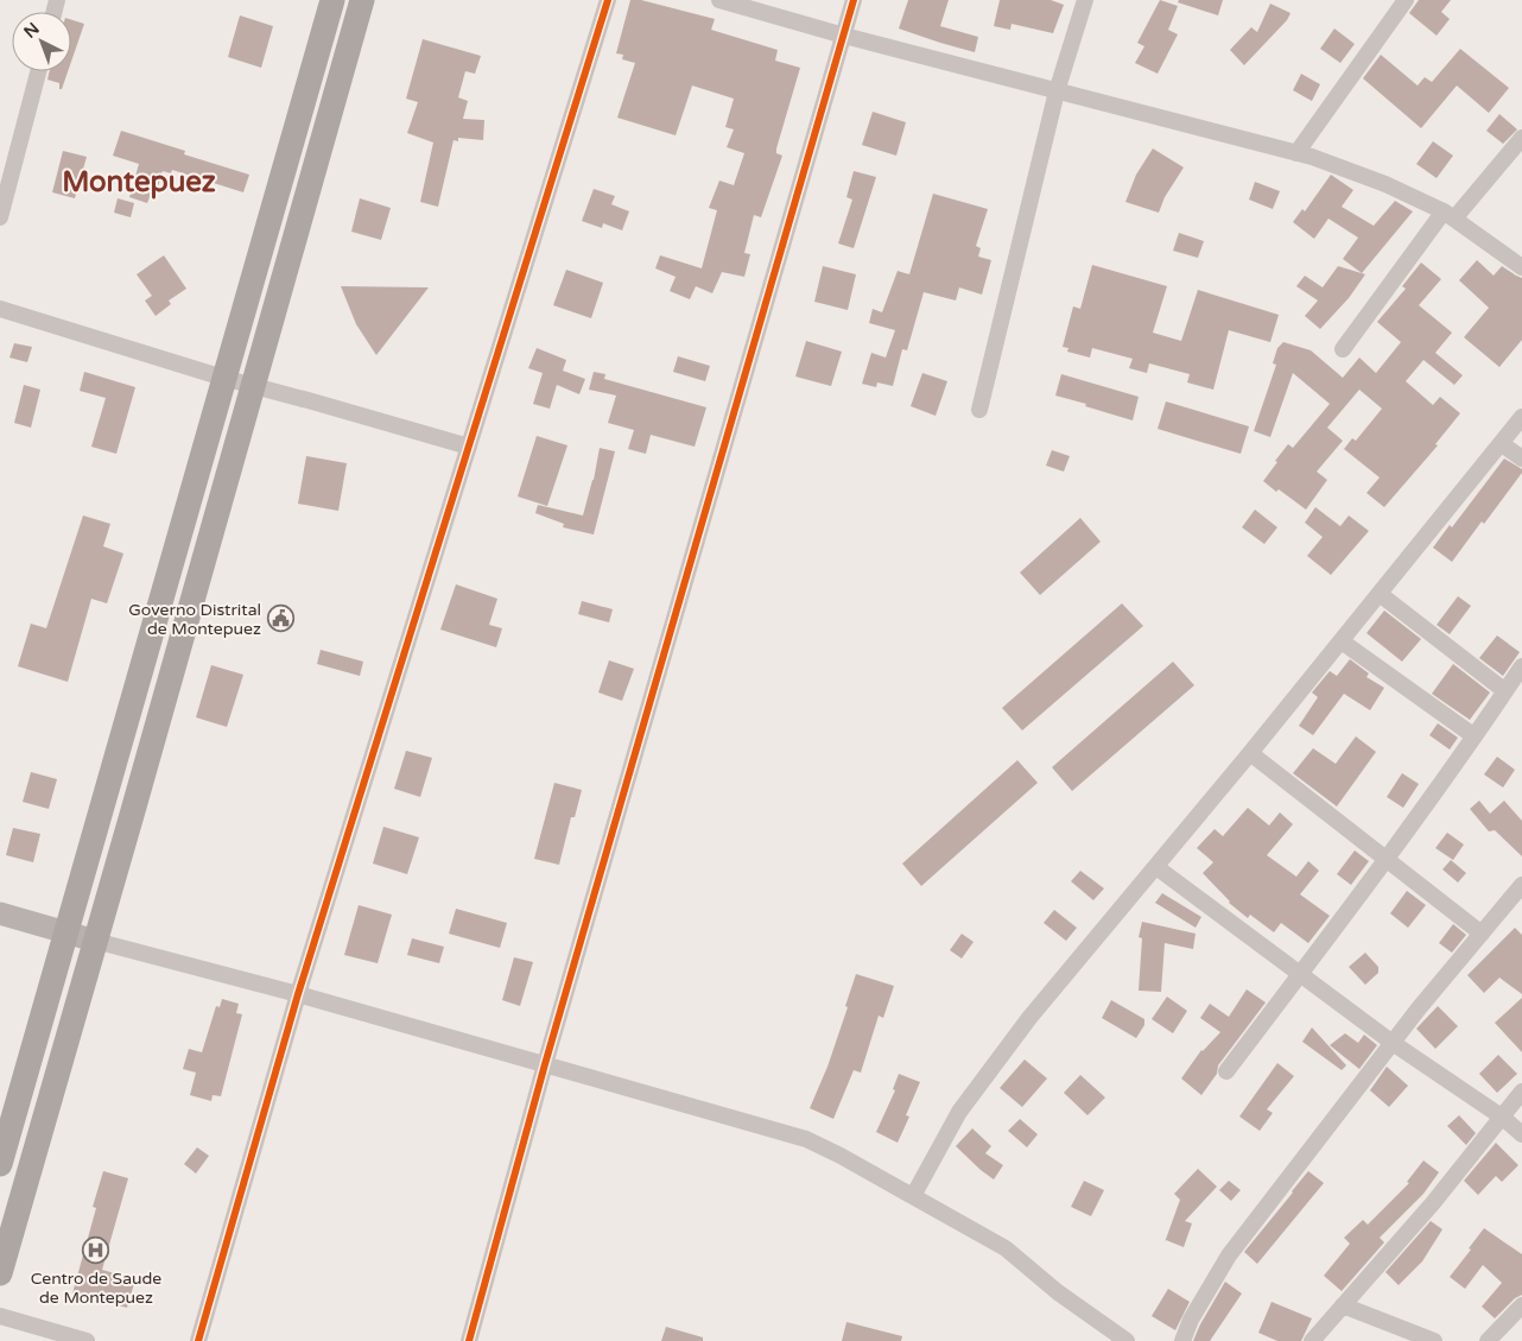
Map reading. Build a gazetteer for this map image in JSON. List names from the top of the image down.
{
  "districts": ["Montepuez"],
  "places": {
    "public building": ["Governo Distrital de Montepuez"],
    "hospital": ["Centro de Saude de Montepuez"]
  },
  "north": "top left"
}
